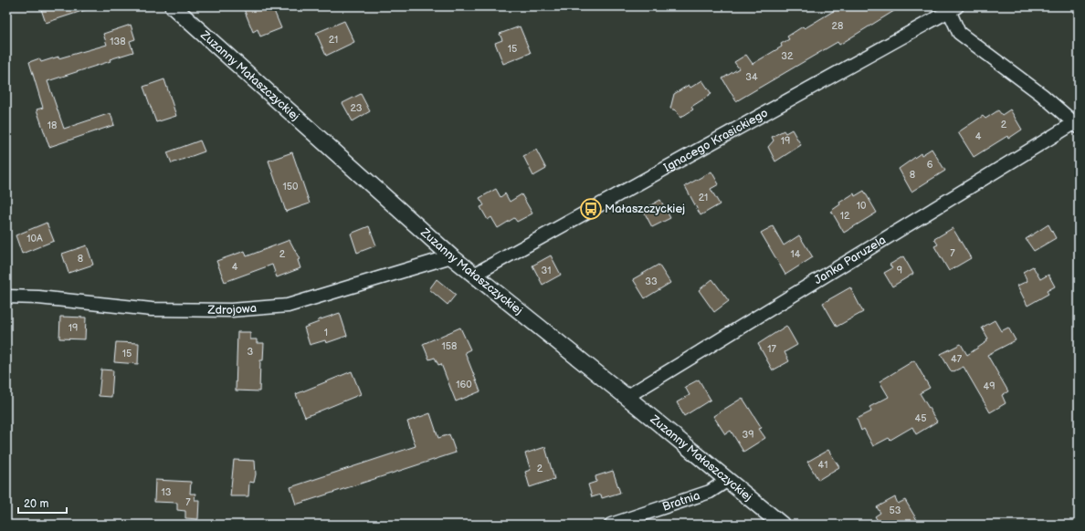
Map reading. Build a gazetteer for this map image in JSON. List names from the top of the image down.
{
  "streets": {
    "street": [
      "Zuzanny Małaszczyckiej",
      "Ignacego Krasickiego",
      "Janka Paruzela",
      "Zdrojowa",
      "Bratnia"
    ]
  },
  "crossings": [
    ["Zuzanny Małaszczyckiej", "Ignacego Krasickiego"],
    ["Zuzanny Małaszczyckiej", "Janka Paruzela"],
    ["Zuzanny Małaszczyckiej", "Zdrojowa"],
    ["Zuzanny Małaszczyckiej", "Bratnia"]
  ],
  "places": {
    "bus stop": ["Małaszczyckiej"]
  },
  "house_numbers": [
    "28",
    "21",
    "138",
    "15",
    "32",
    "34",
    "23",
    "2",
    "18",
    "4",
    "19",
    "6",
    "8",
    "150",
    "21",
    "10",
    "12",
    "10A",
    "7",
    "2",
    "14",
    "8",
    "4",
    "31",
    "9",
    "33",
    "19",
    "1",
    "158",
    "17",
    "3",
    "15",
    "47",
    "160",
    "49",
    "45",
    "39",
    "41",
    "2",
    "13",
    "7",
    "53"
  ],
  "scale_bar": "20 m"
}
